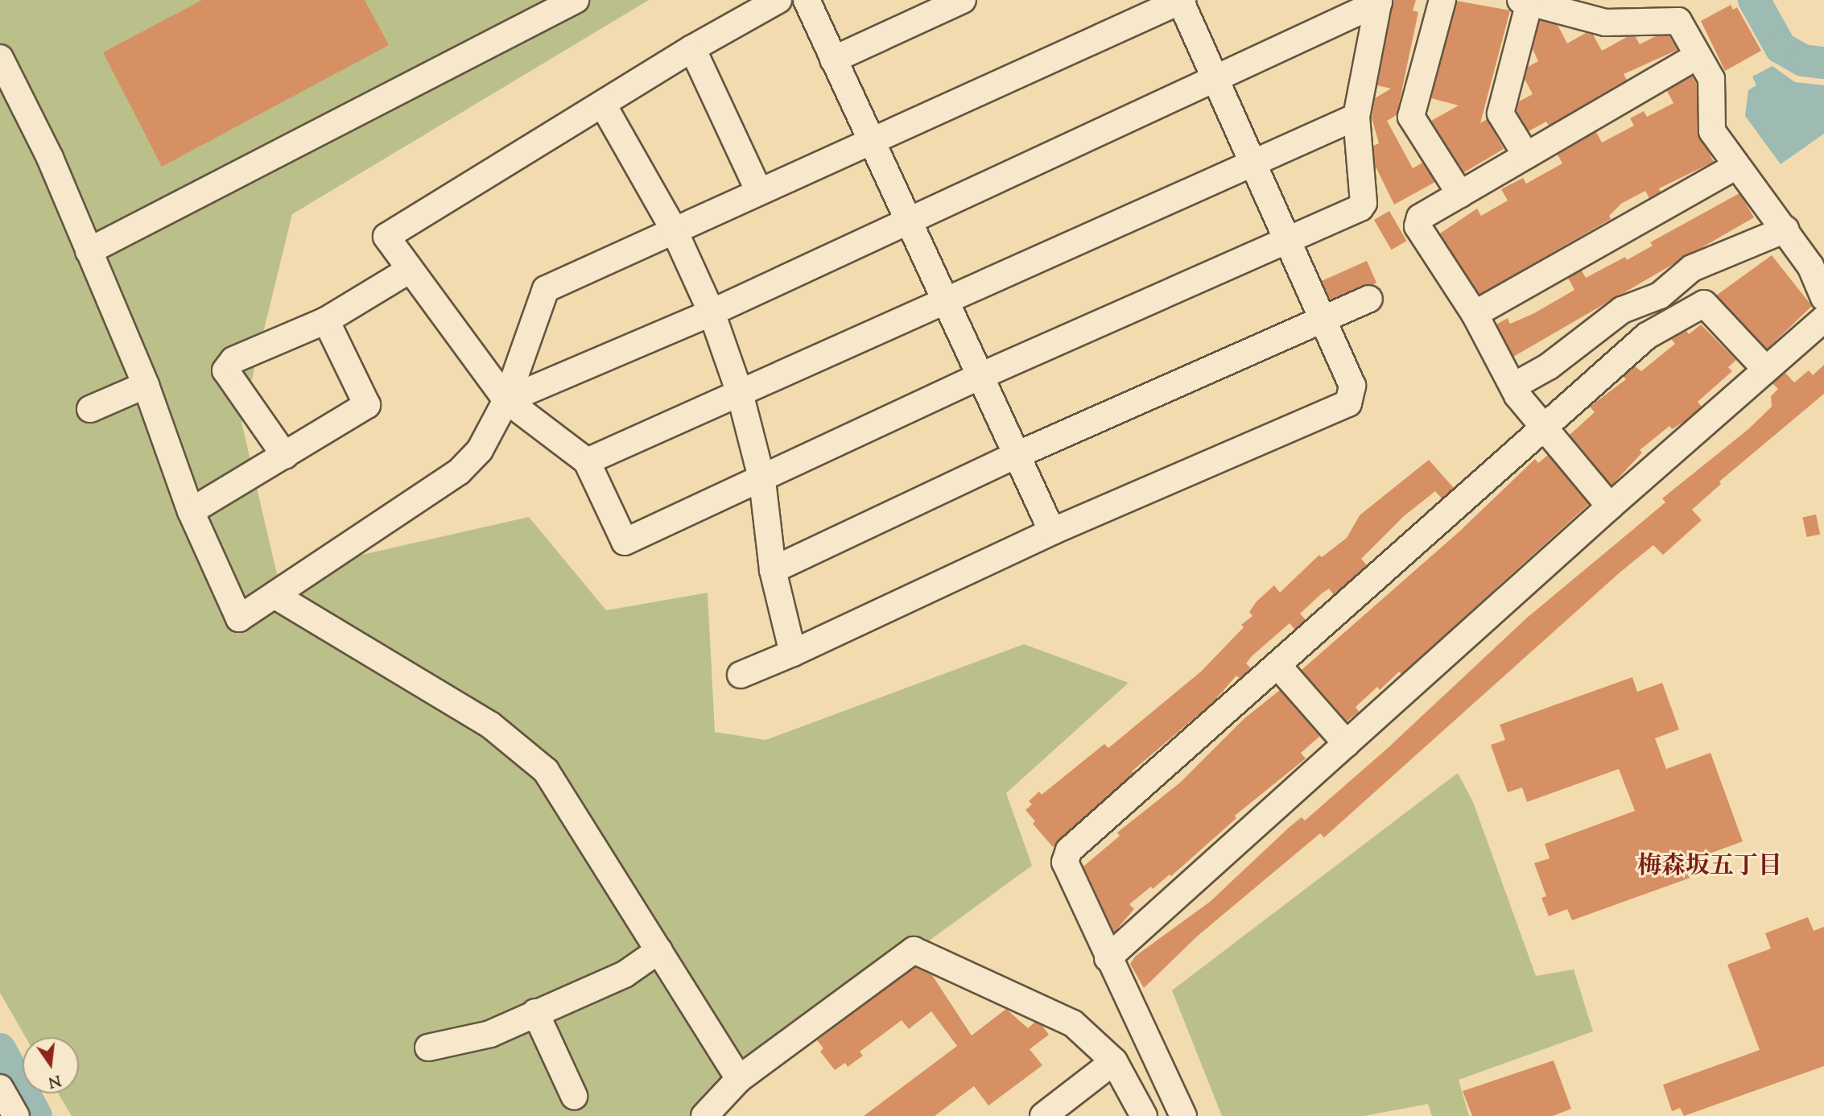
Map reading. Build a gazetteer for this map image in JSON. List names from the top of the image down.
{
  "districts": ["梅森坂五丁目"],
  "north": "bottom"
}
